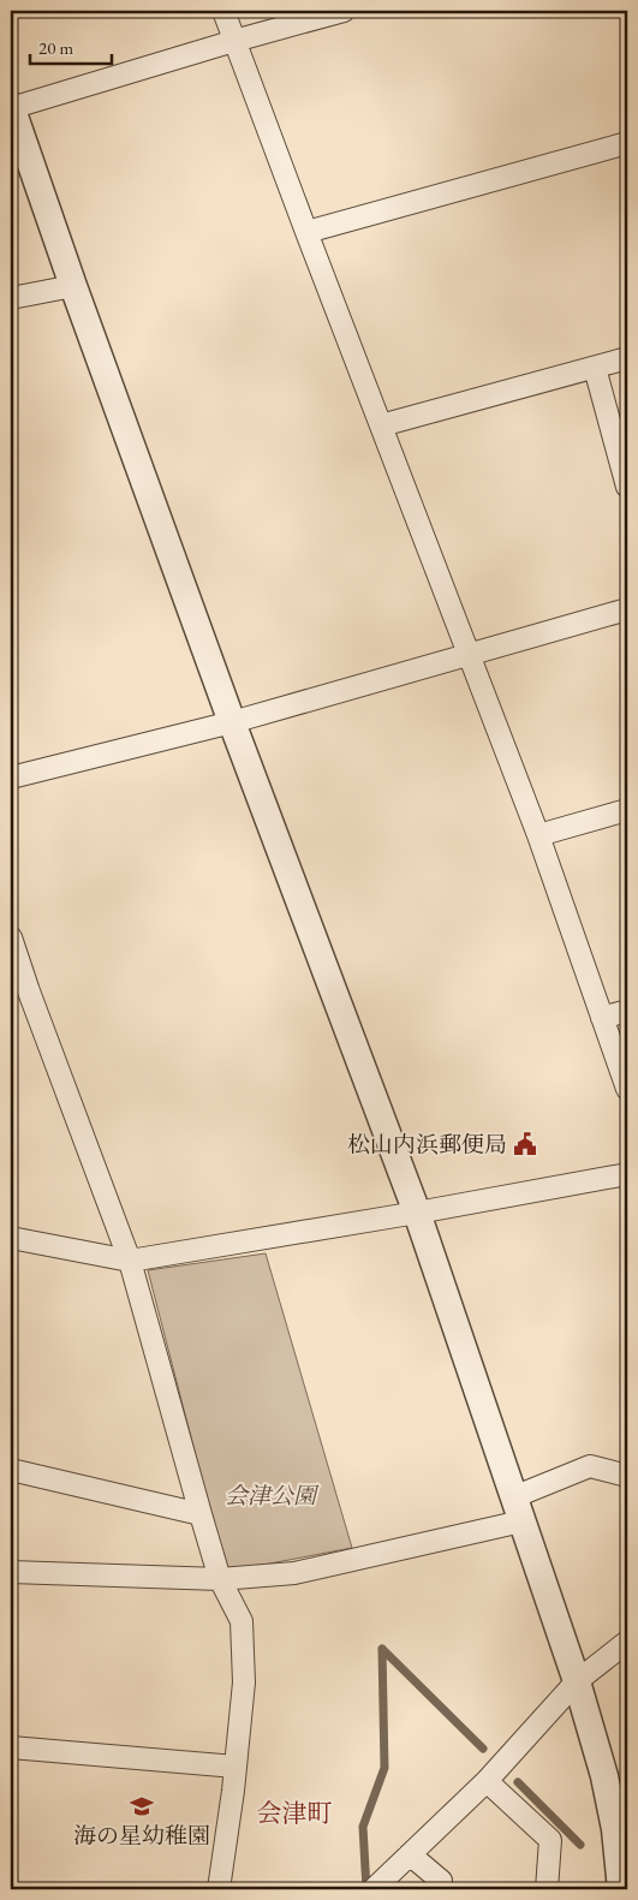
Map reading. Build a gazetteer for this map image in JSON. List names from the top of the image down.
{
  "districts": ["会津町"],
  "parks": ["会津公園"],
  "places": {
    "public building": ["松山内浜郵便局"],
    "school or university": ["海の星幼稚園"]
  },
  "scale_bar": "20 m"
}
